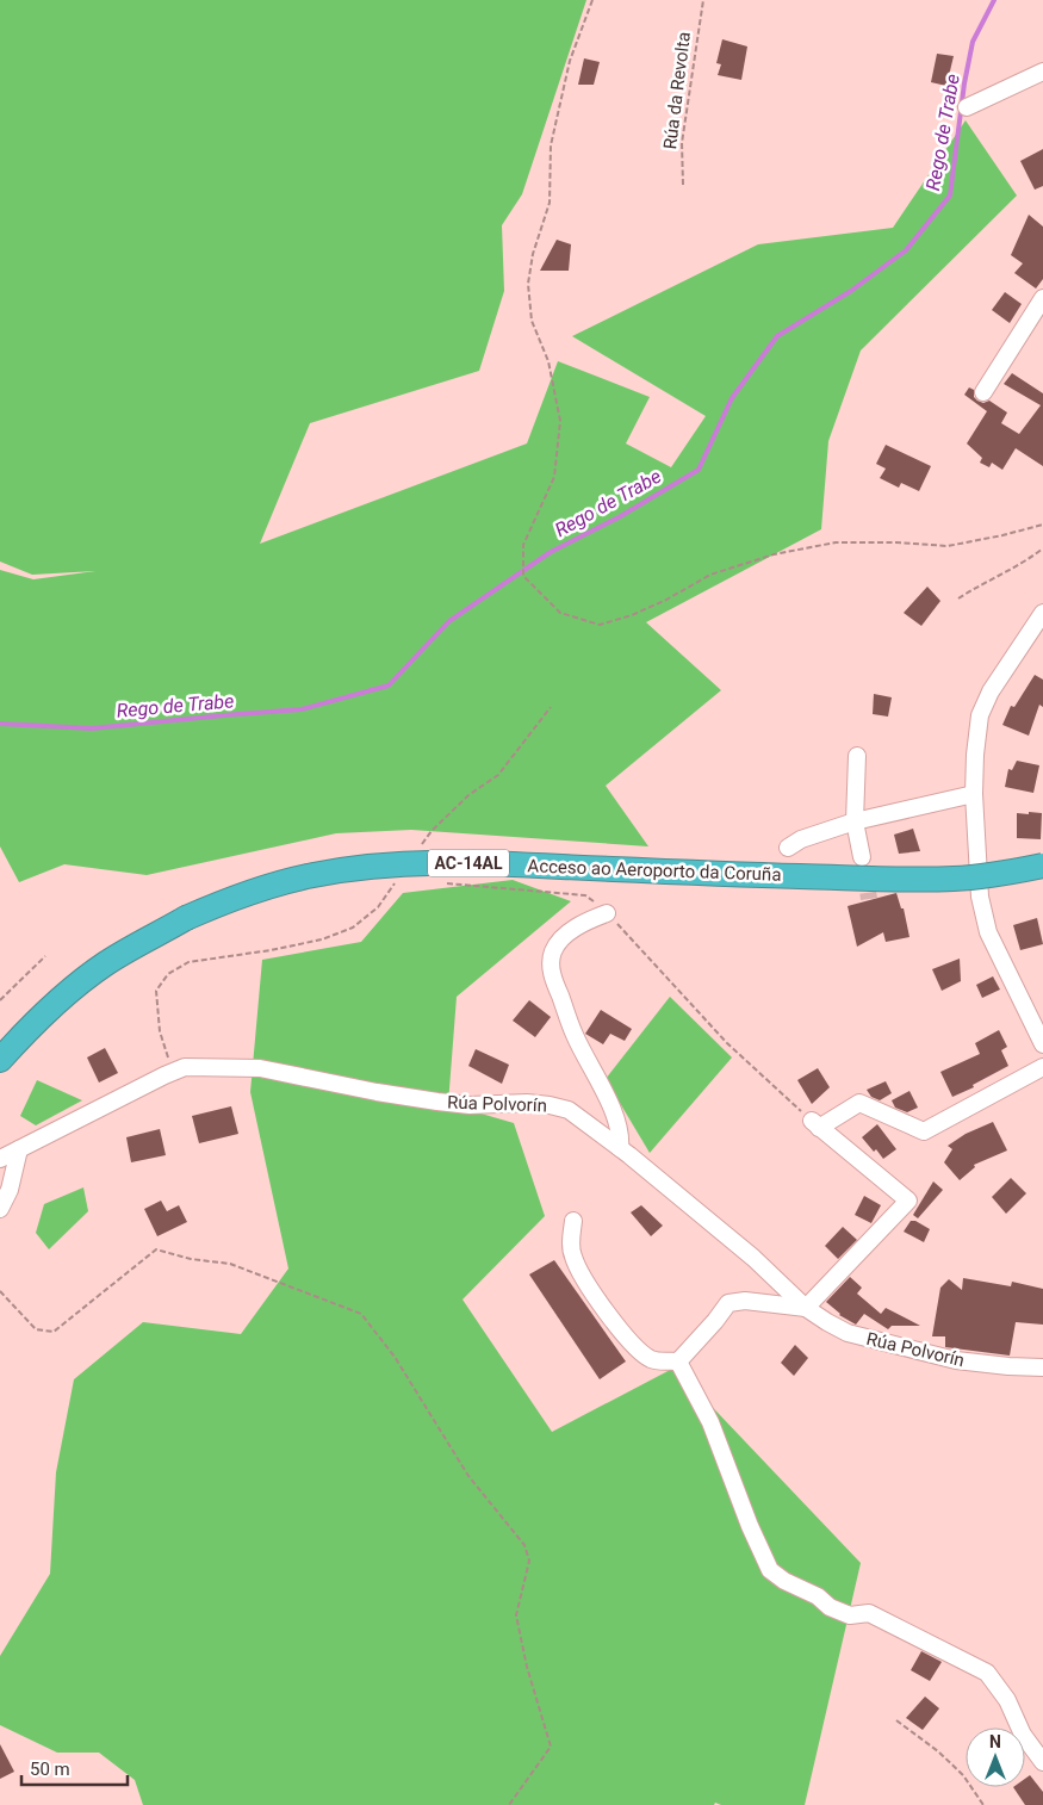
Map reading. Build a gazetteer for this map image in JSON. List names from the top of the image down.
{
  "streets": {
    "highway": ["AC-14AL", "Acceso ao Aeroporto da Coruña"],
    "street": ["Rúa Polvorín"],
    "path": ["Rúa da Revolta"]
  },
  "water": ["Rego de Trabe"],
  "scale_bar": "50 m",
  "north": "top"
}
